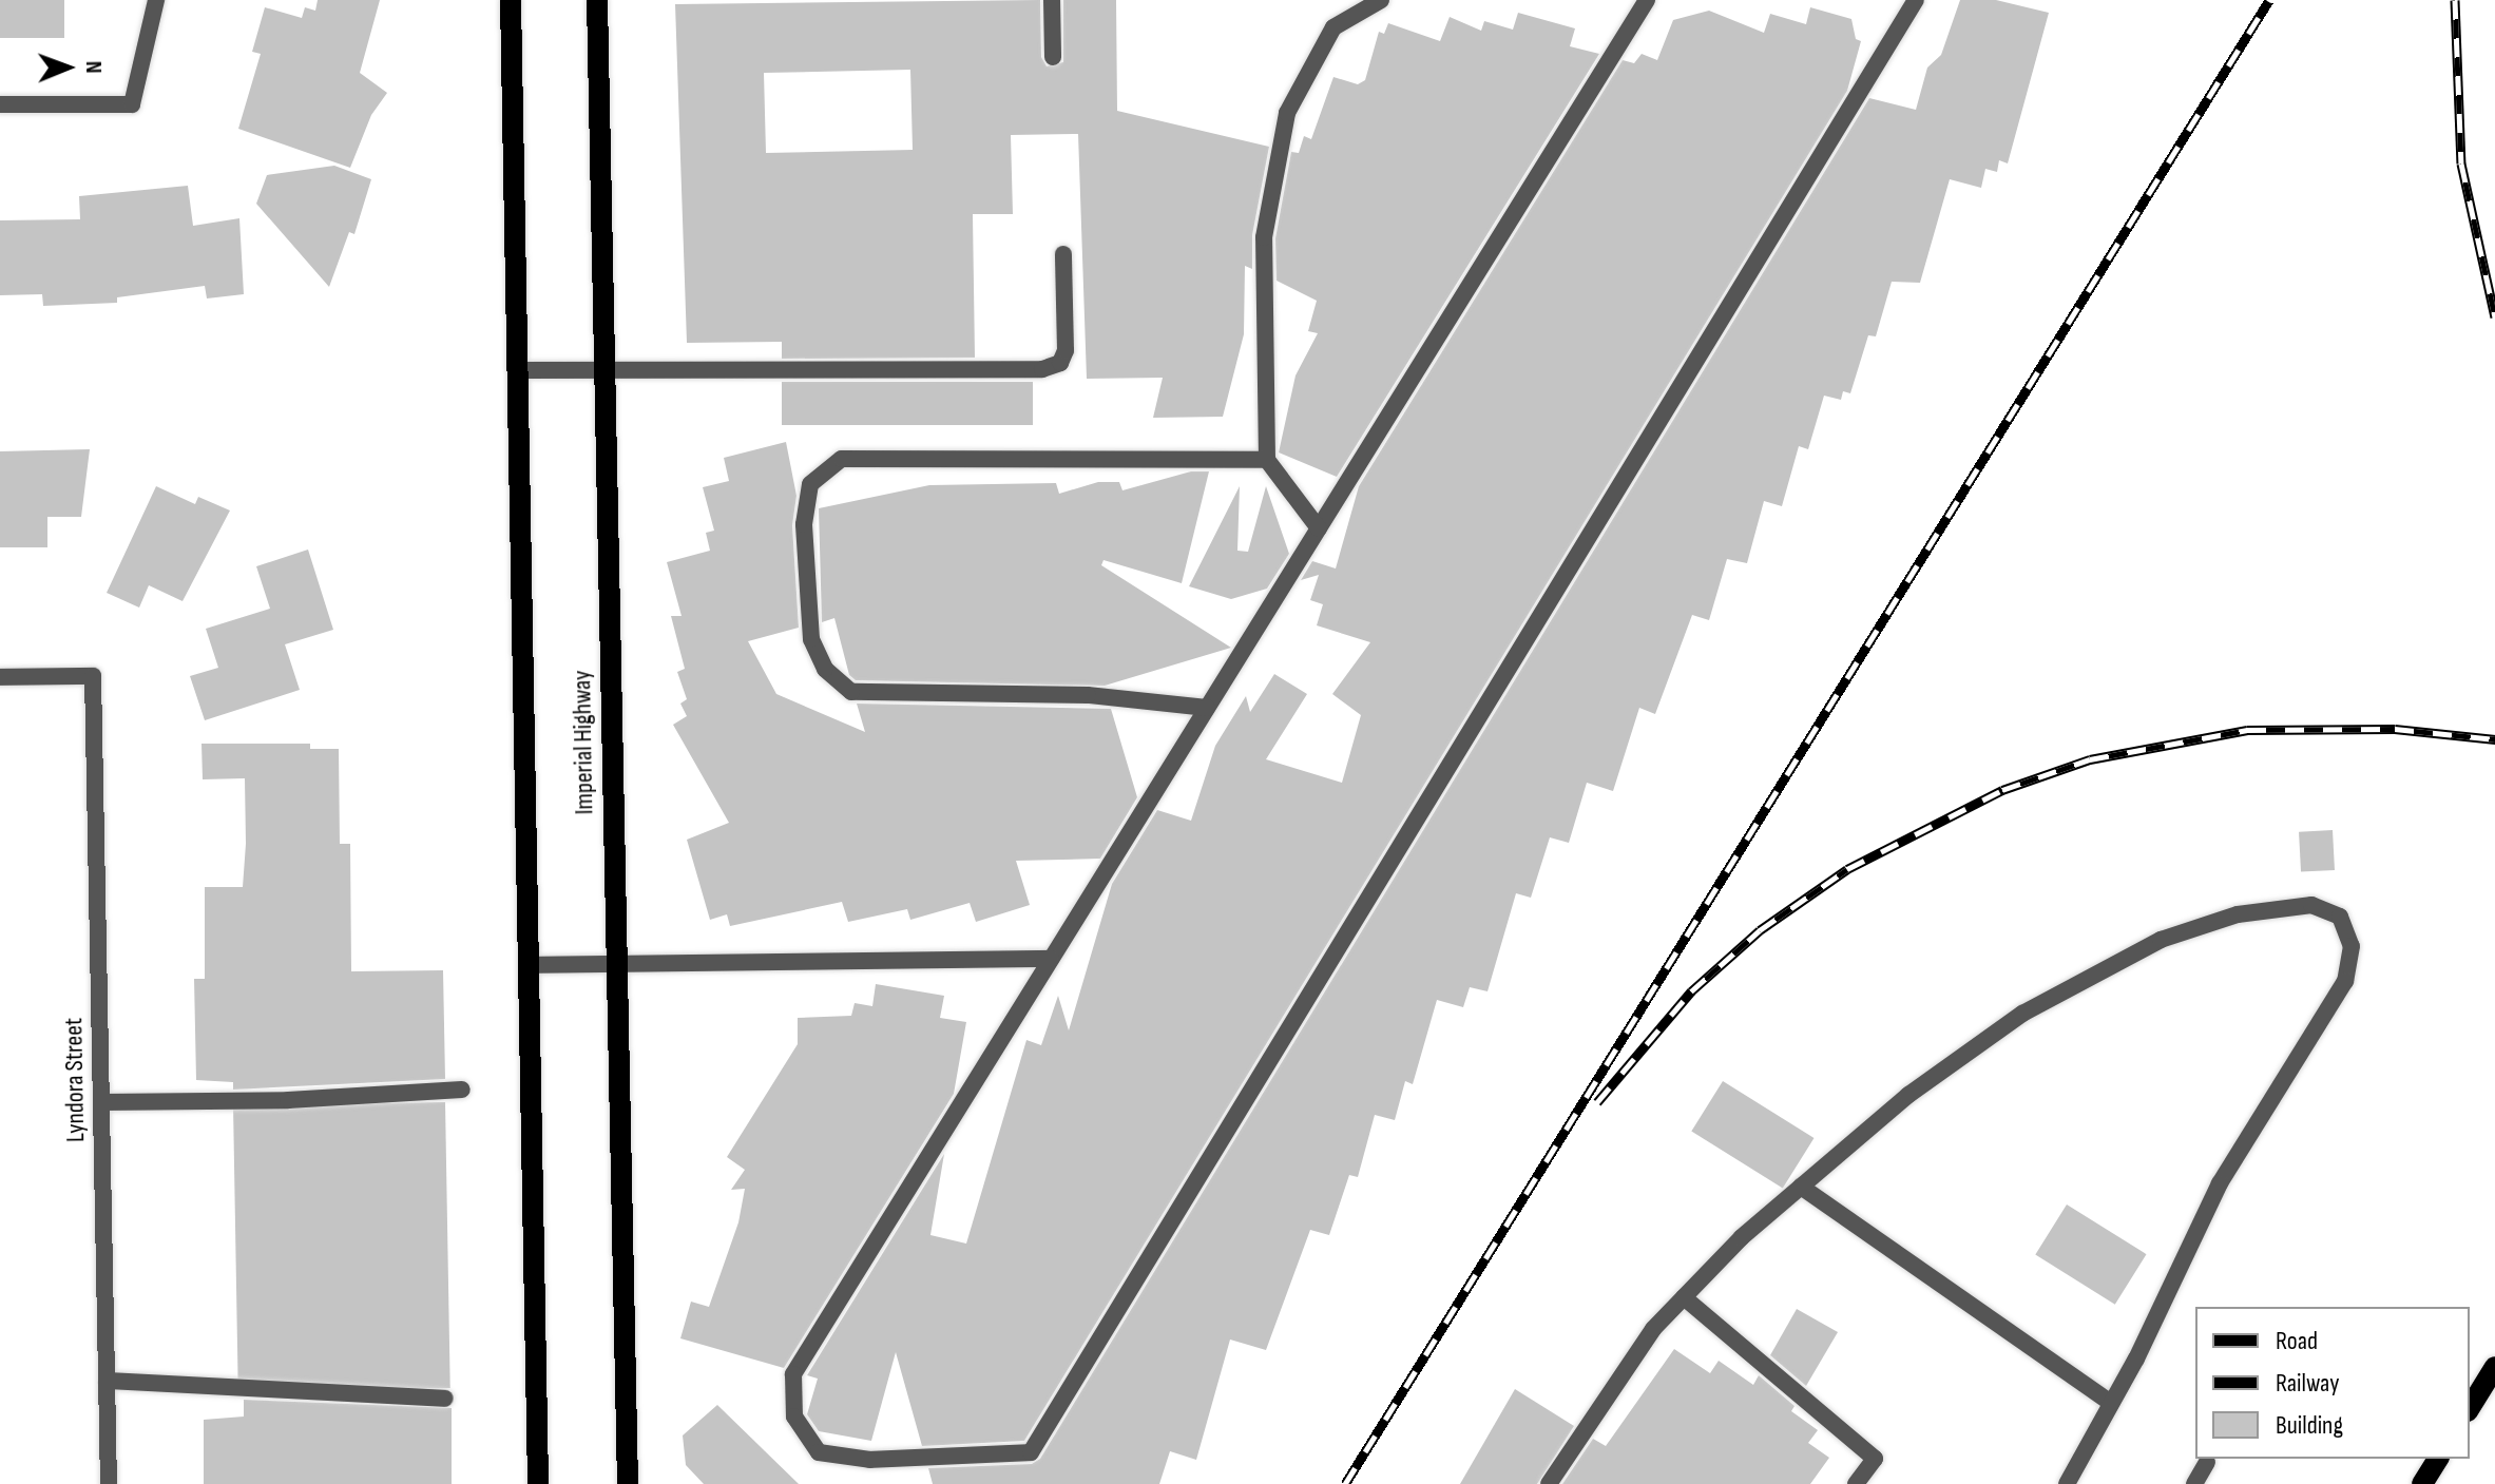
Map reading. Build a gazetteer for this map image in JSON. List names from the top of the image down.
{
  "streets": {
    "main road": ["Imperial Highway"],
    "street": ["Lyndora Street"]
  },
  "legend": ["Road", "Railway", "Building"],
  "north": "right"
}
